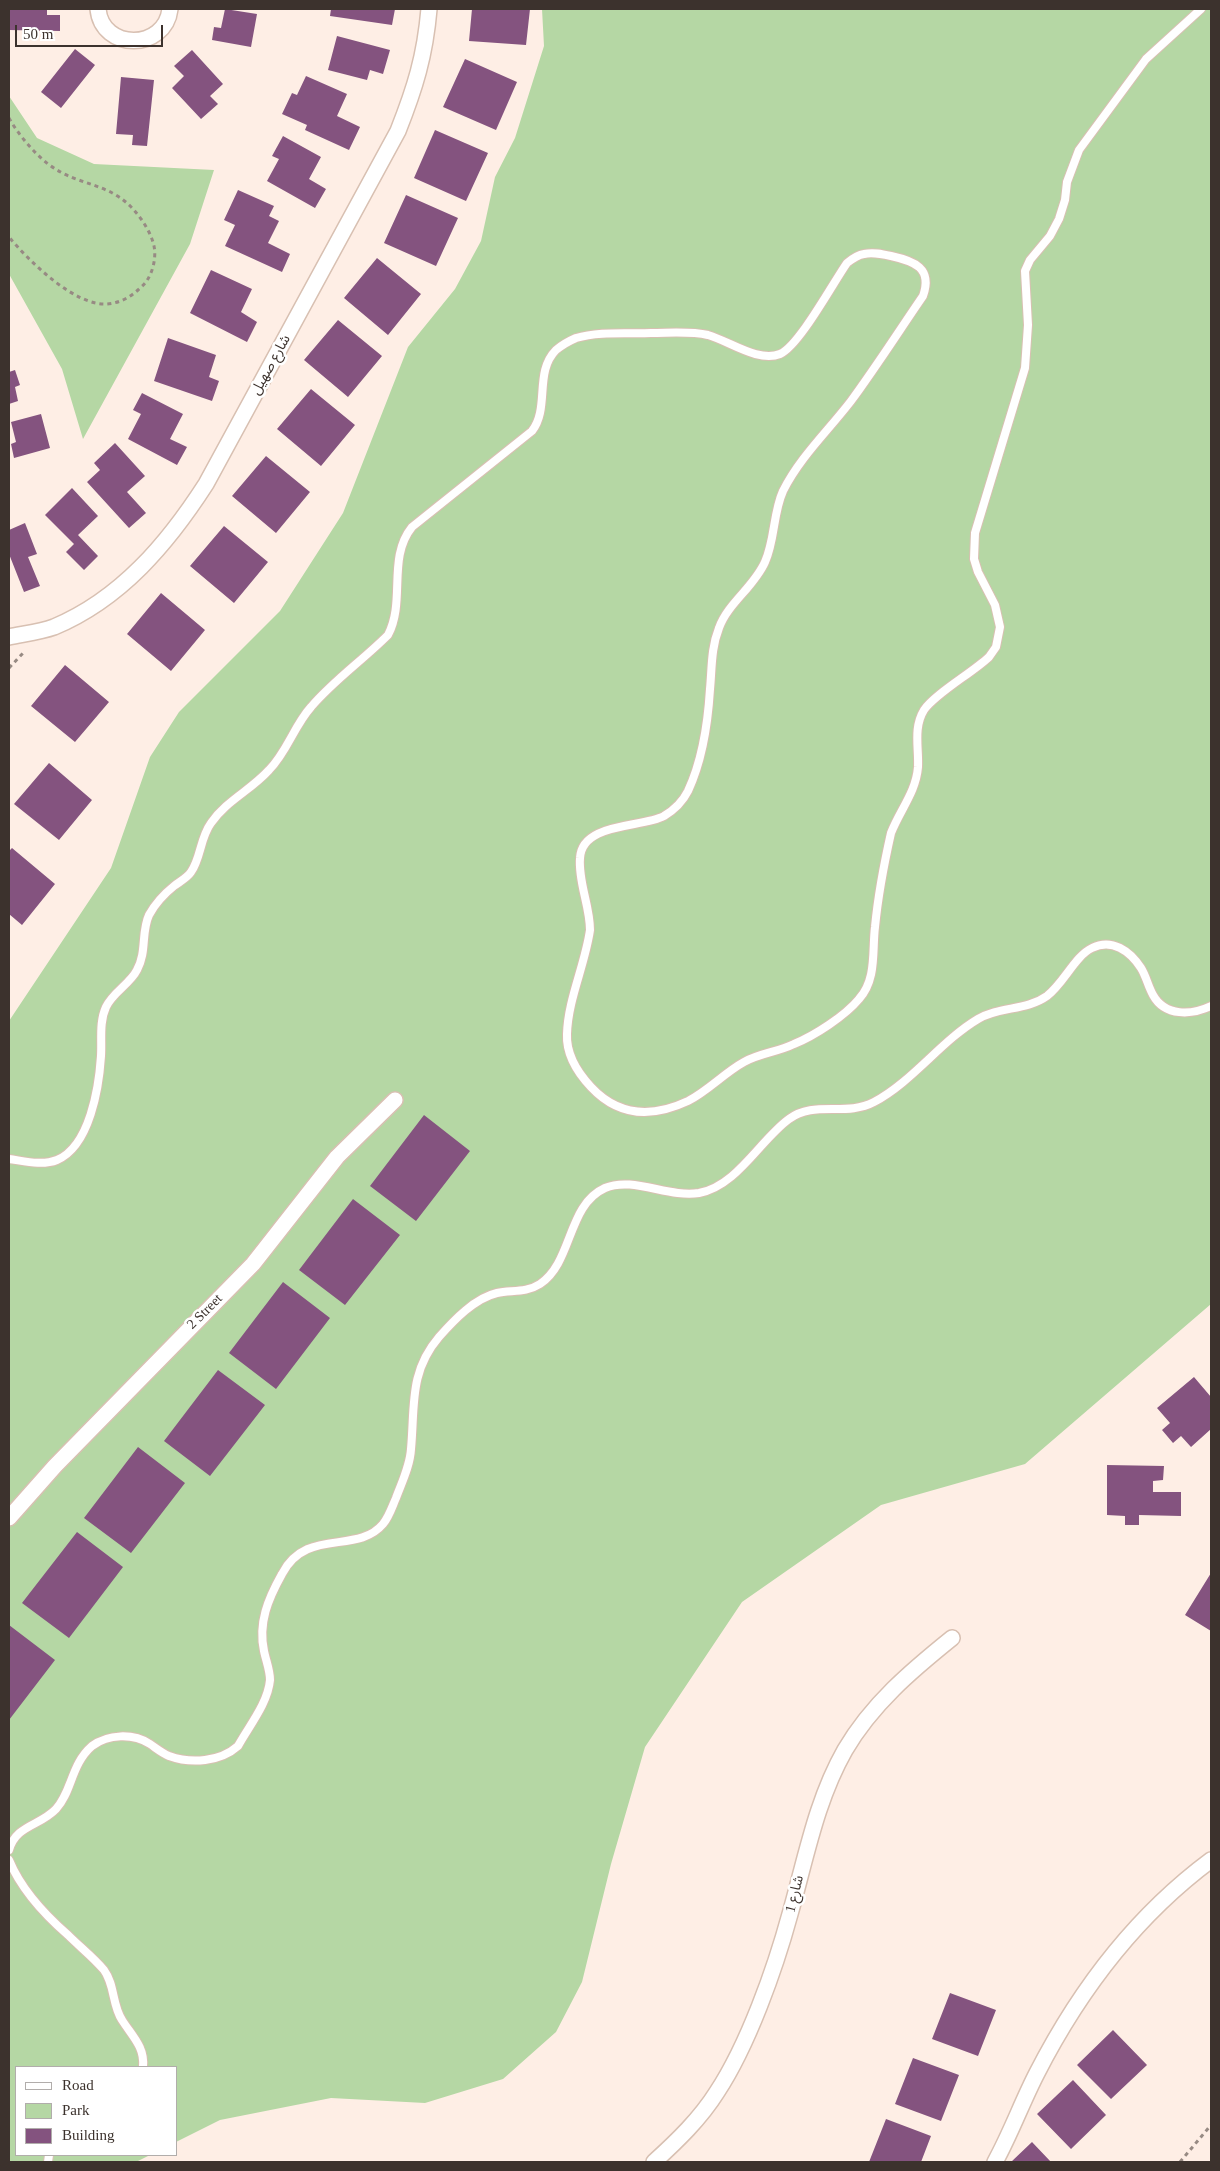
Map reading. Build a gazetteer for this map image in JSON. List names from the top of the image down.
{
  "streets": {
    "street": ["شارع صهيل", "2 Street", "شارع 1"]
  },
  "legend": ["Road", "Park", "Building"],
  "scale_bar": "50 m"
}
